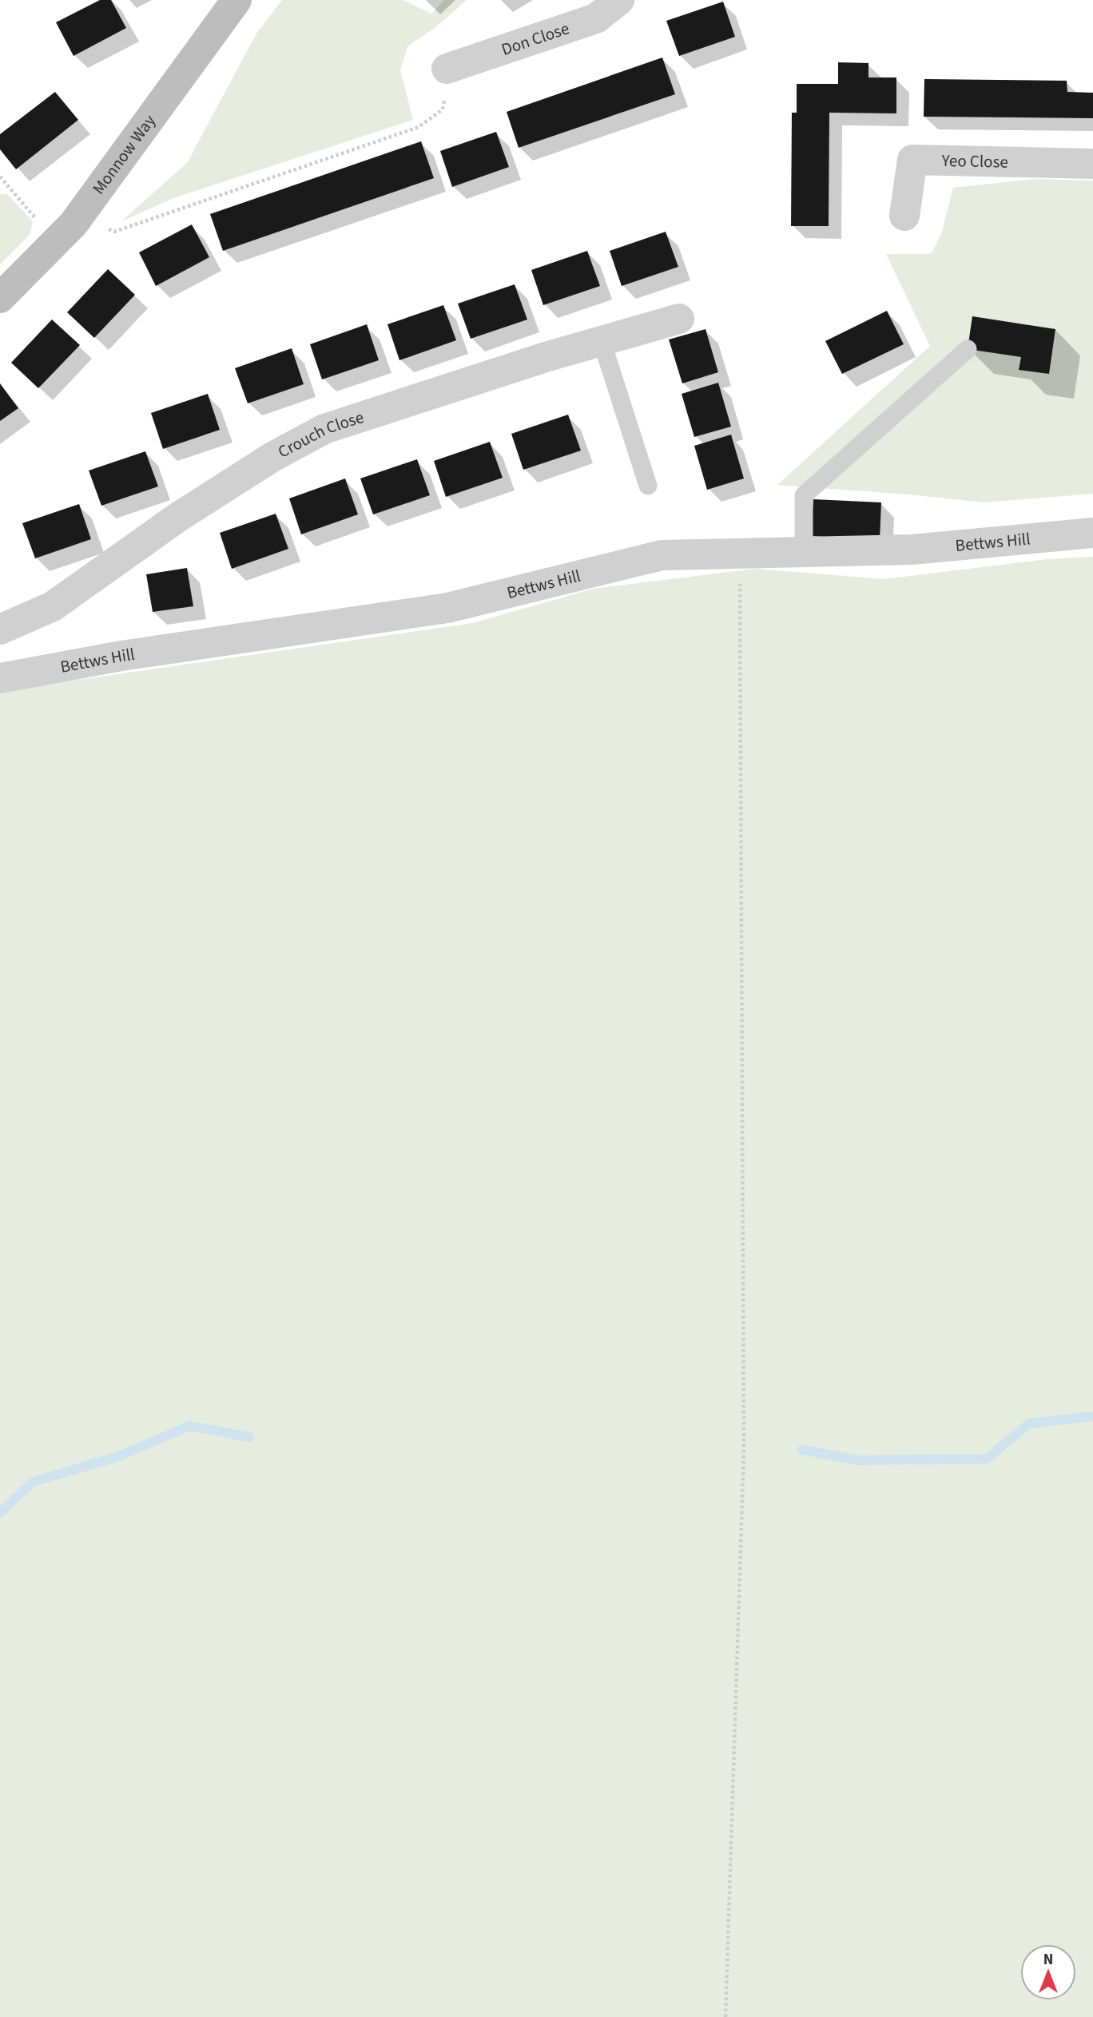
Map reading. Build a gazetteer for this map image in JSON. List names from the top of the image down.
{
  "streets": {
    "street": [
      "Don Close",
      "Monnow Way",
      "Yeo Close",
      "Crouch Close",
      "Bettws Hill"
    ]
  },
  "north": "top"
}
